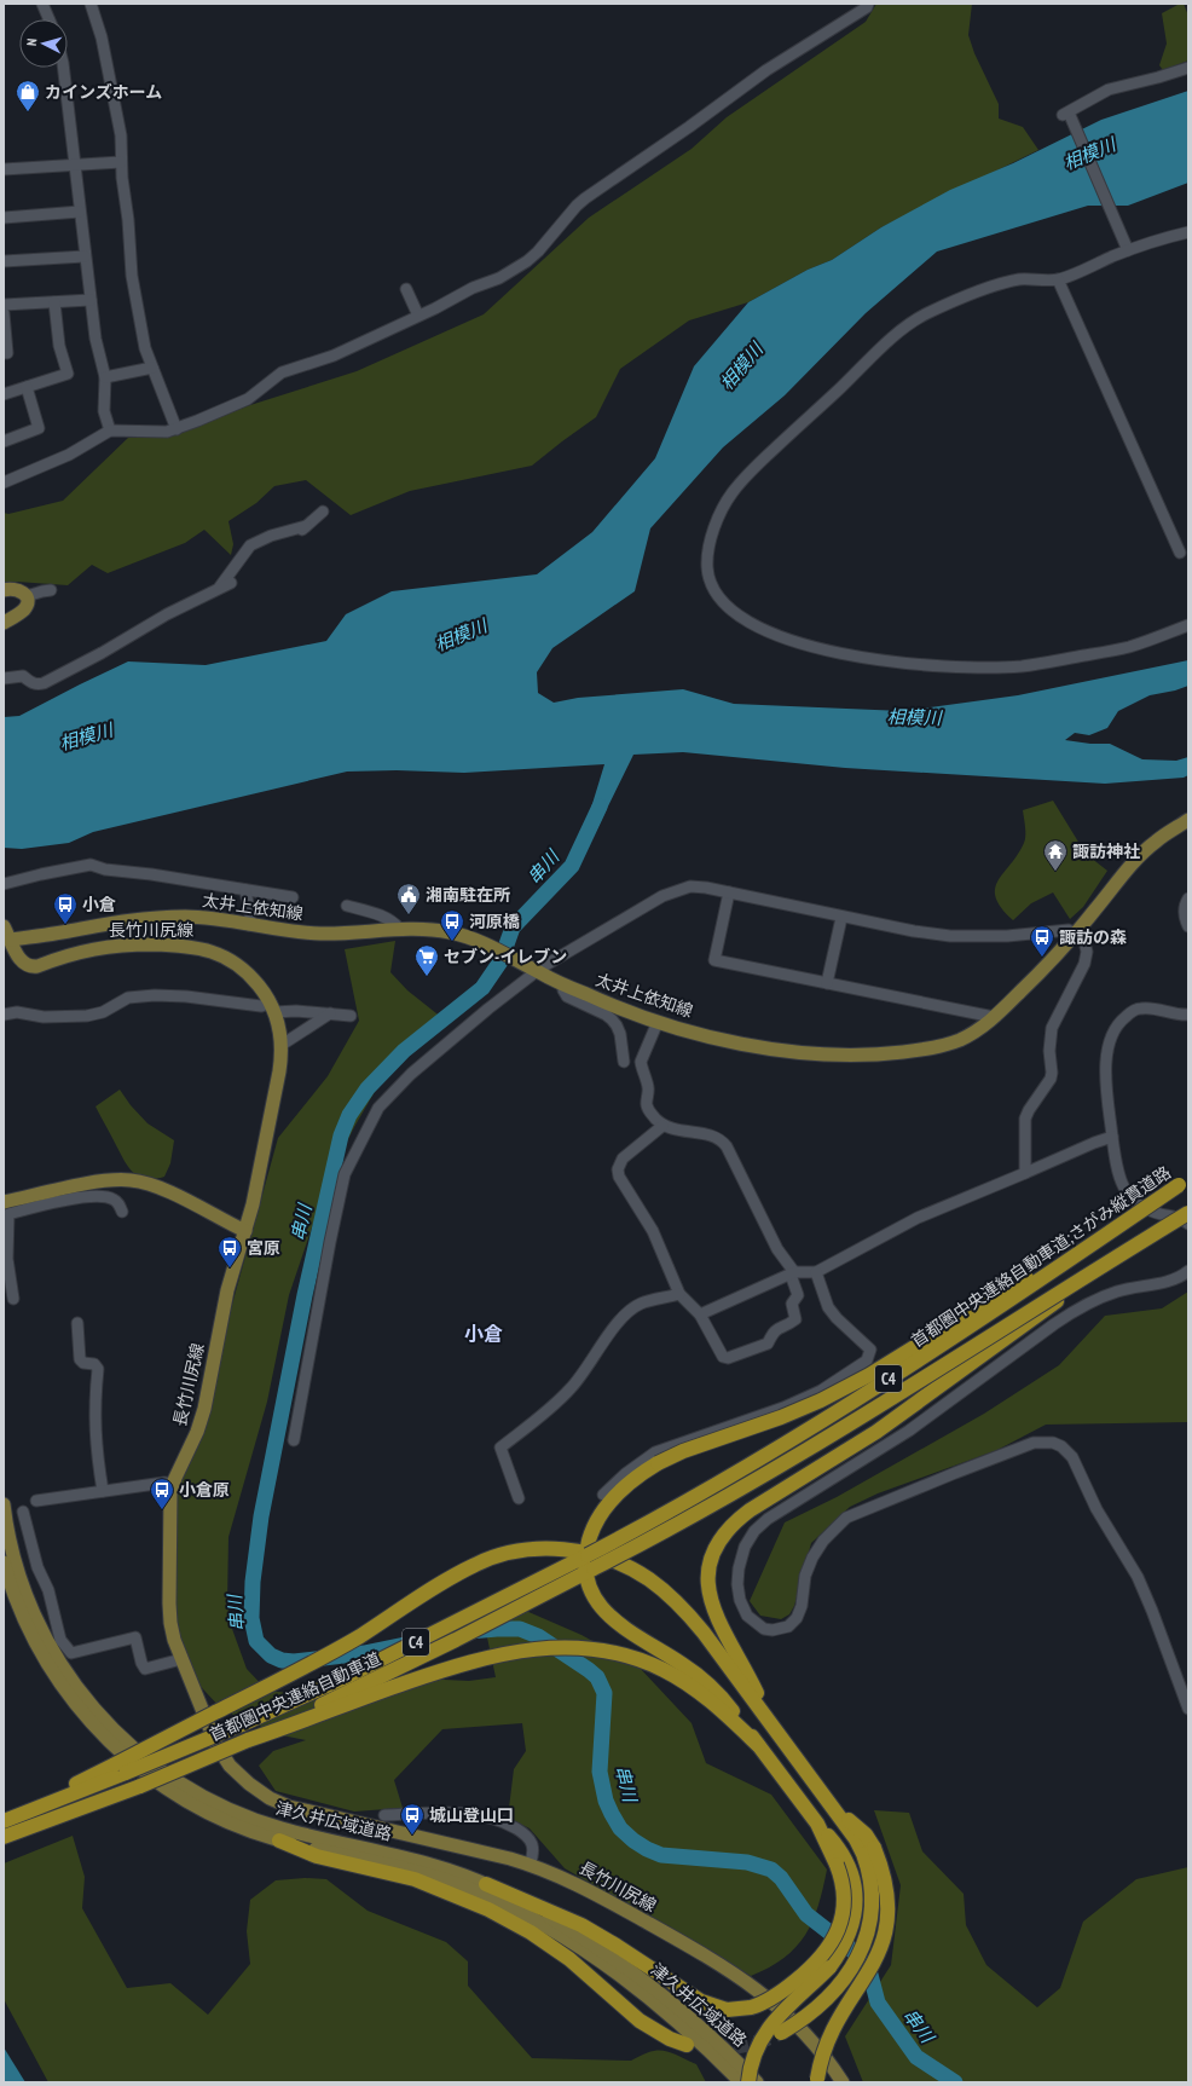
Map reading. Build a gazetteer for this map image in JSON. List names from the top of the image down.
{
  "streets": {
    "highway": ["首都圏中央連絡自動車道;さがみ縦貫道路", "C4", "首都圏中央連絡自動車道"],
    "main road": ["太井上依知線", "長竹川尻線", "津久井広域道路"]
  },
  "crossings": [
    ["太井上依知線", "長竹川尻線"],
    ["首都圏中央連絡自動車道;さがみ縦貫道路", "首都圏中央連絡自動車道"]
  ],
  "districts": ["小倉"],
  "water": ["相模川", "串川"],
  "places": {
    "shop": ["カインズホーム"],
    "temple": ["諏訪神社"],
    "public building": ["湘南駐在所"],
    "bus stop": [
      "小倉",
      "河原橋",
      "諏訪の森",
      "宮原",
      "小倉原",
      "城山登山口"
    ],
    "supermarket": ["セブン-イレブン"]
  },
  "north": "left"
}
